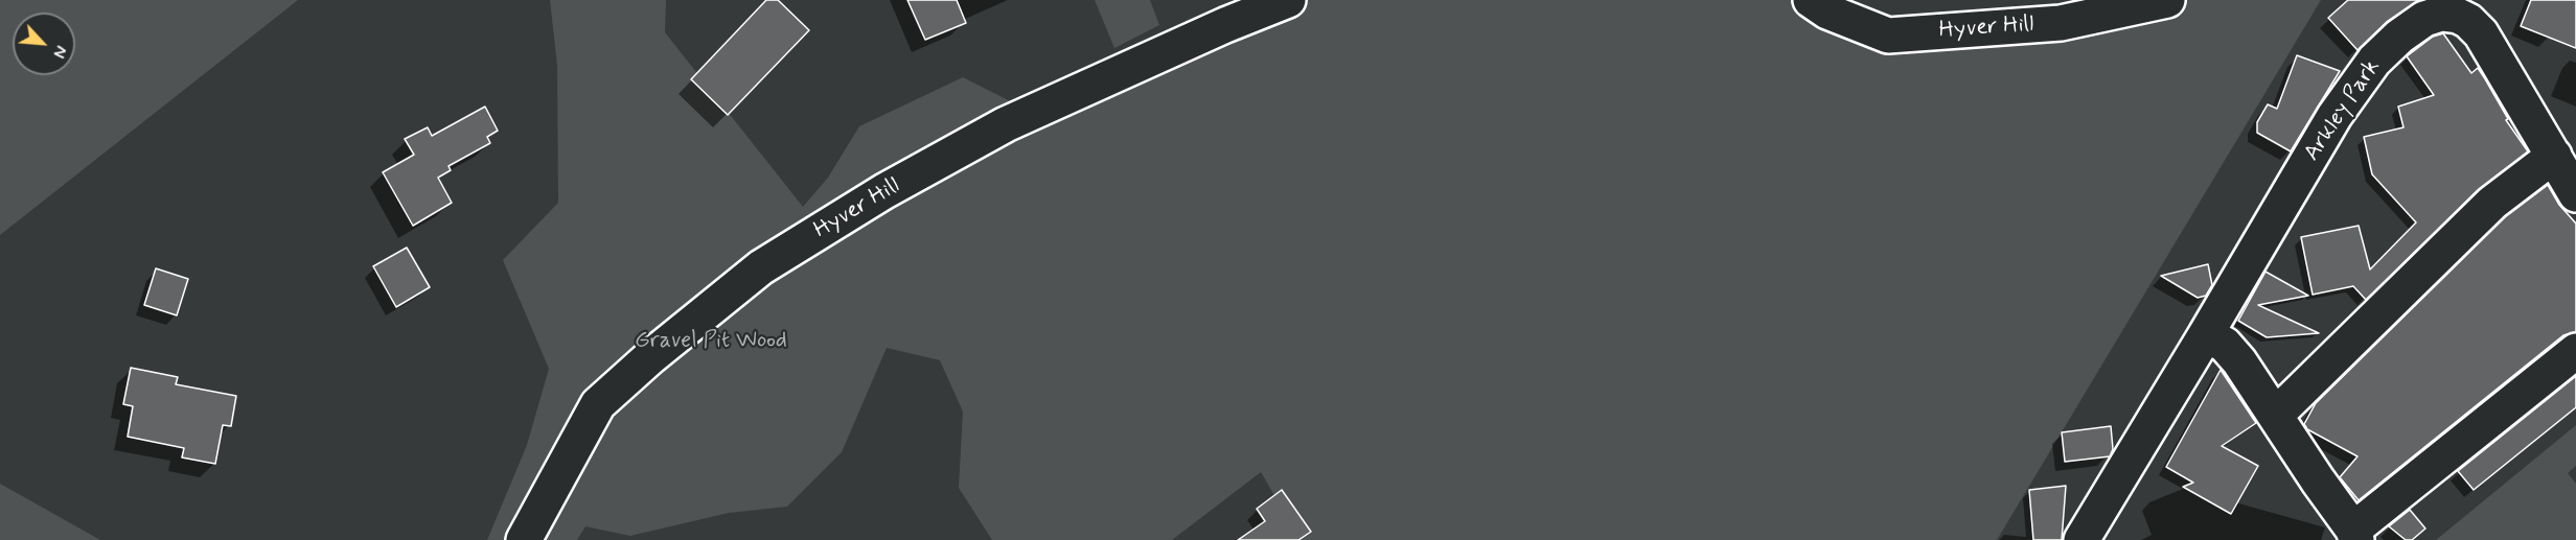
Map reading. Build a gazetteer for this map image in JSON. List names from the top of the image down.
{
  "streets": {
    "street": ["Hyver Hill", "Arkley Park"]
  },
  "parks": ["Gravel Pit Wood"],
  "north": "bottom right"
}
